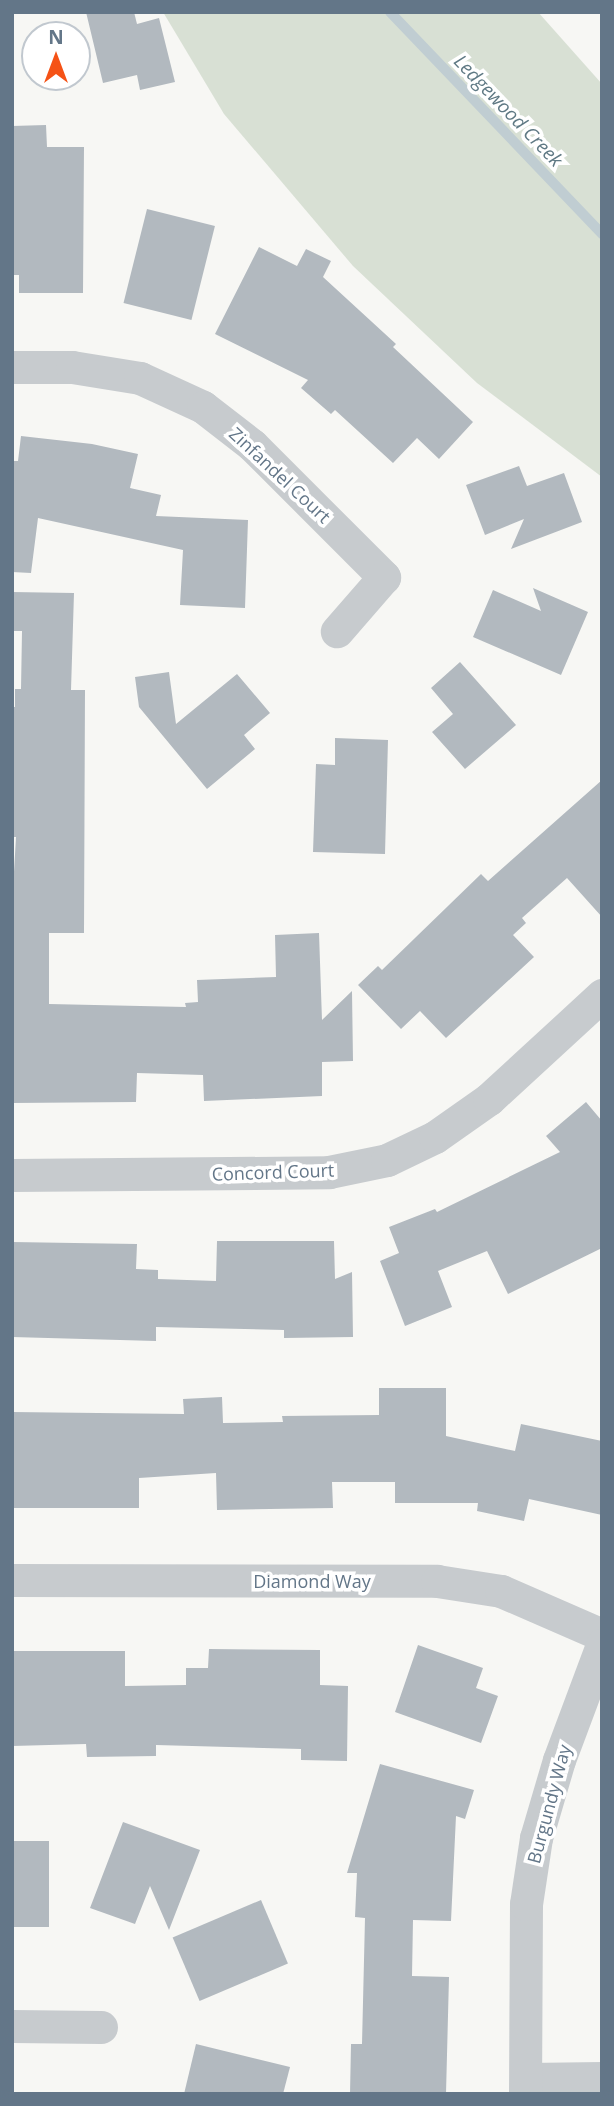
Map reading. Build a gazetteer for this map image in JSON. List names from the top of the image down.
{
  "streets": {
    "street": [
      "Zinfandel Court",
      "Concord Court",
      "Diamond Way",
      "Burgundy Way"
    ]
  },
  "water": ["Ledgewood Creek"],
  "north": "top"
}
